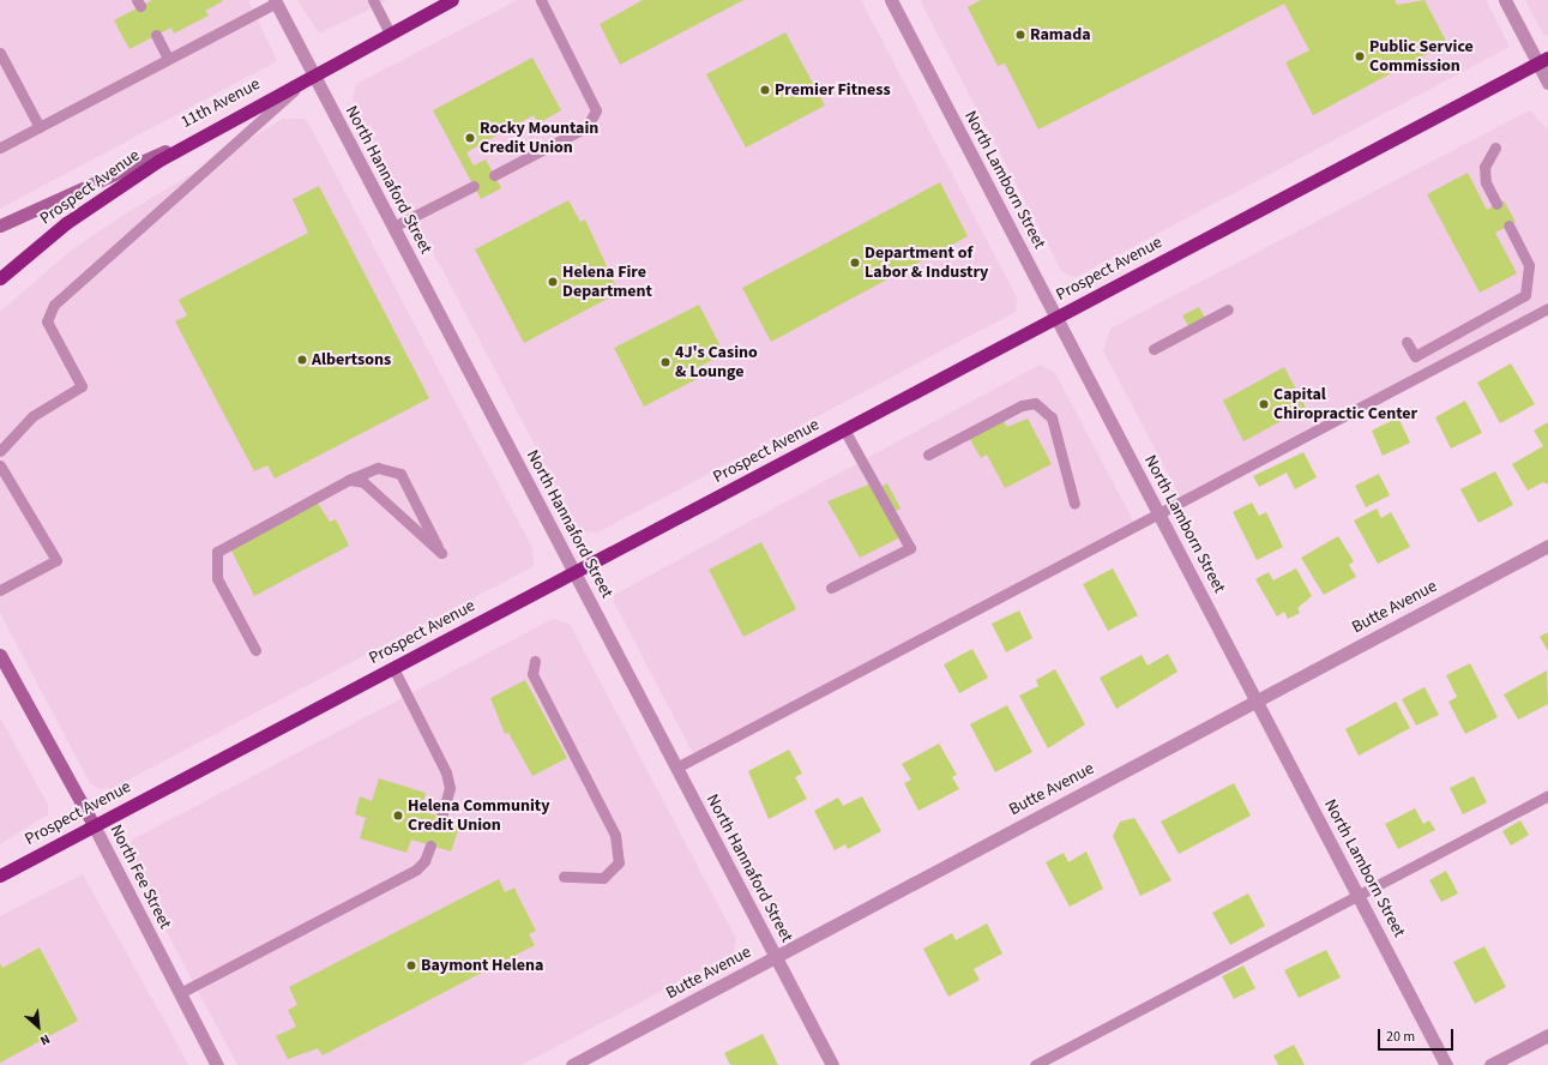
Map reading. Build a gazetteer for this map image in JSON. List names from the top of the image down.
{
  "streets": {
    "highway": ["11th Avenue", "Prospect Avenue"],
    "main road": ["North Fee Street"],
    "street": ["North Hannaford Street", "North Lamborn Street", "Butte Avenue"]
  },
  "crossings": [
    ["11th Avenue", "North Hannaford Street"],
    ["11th Avenue", "Prospect Avenue"],
    ["North Hannaford Street", "Prospect Avenue"],
    ["North Hannaford Street", "Butte Avenue"],
    ["North Lamborn Street", "Prospect Avenue"],
    ["North Lamborn Street", "Butte Avenue"],
    ["Prospect Avenue", "North Fee Street"]
  ],
  "places": [
    "Ramada",
    "Public Service Commission",
    "Premier Fitness",
    "Rocky Mountain Credit Union",
    "Department of Labor & Industry",
    "Helena Fire Department",
    "Albertsons",
    "4J's Casino & Lounge",
    "Capital Chiropractic Center",
    "Helena Community Credit Union",
    "Baymont Helena"
  ],
  "scale_bar": "20 m",
  "north": "bottom right"
}
